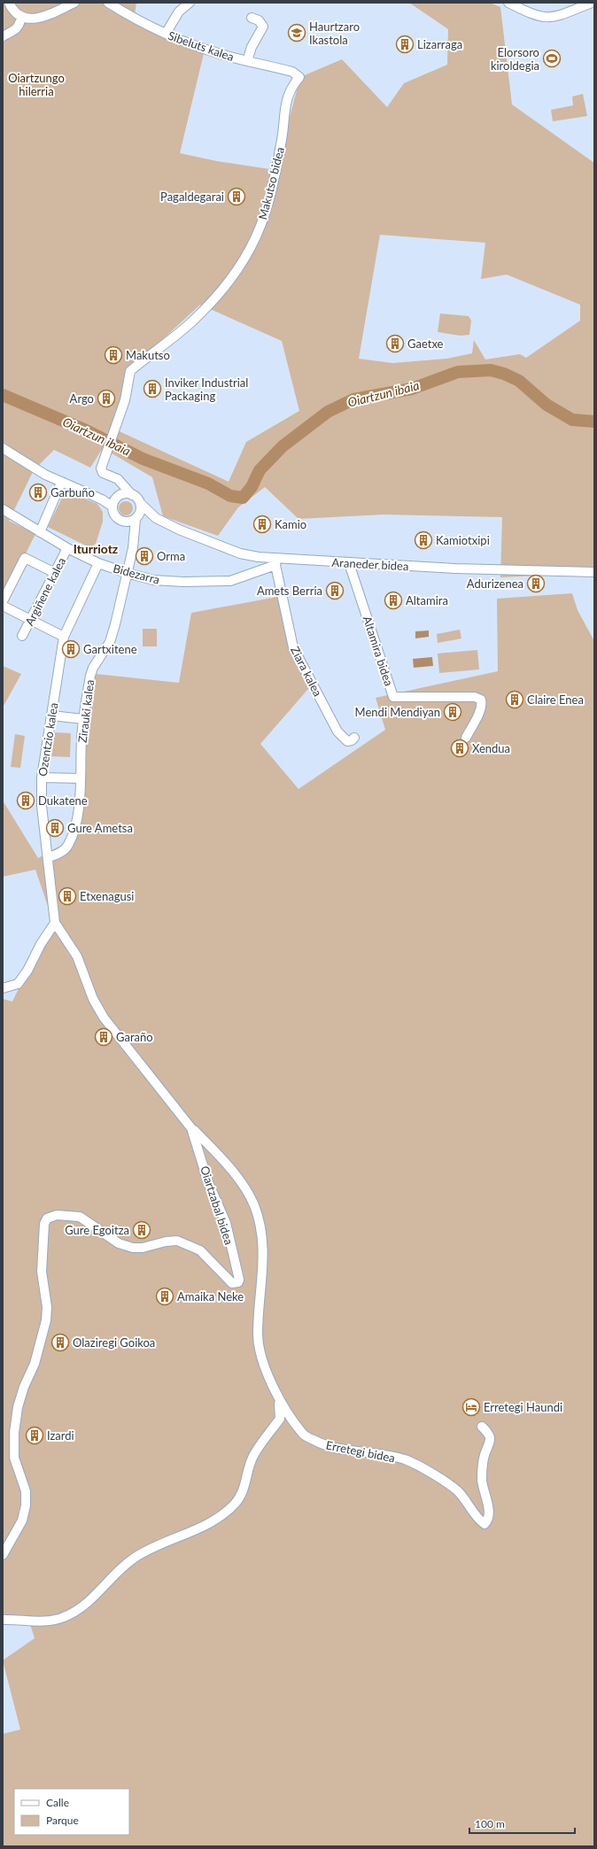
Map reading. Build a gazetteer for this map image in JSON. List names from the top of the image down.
{
  "streets": {
    "street": [
      "Sibeluts kalea",
      "Makutso bidea",
      "Araneder bidea",
      "Bidezarra",
      "Argiñene kalea",
      "Altamira bidea",
      "Ziara kalea",
      "Zirauki kalea",
      "Ozentzio kalea",
      "Oiartzabal bidea",
      "Erretegi bidea"
    ]
  },
  "crossings": [
    ["Sibeluts kalea", "Makutso bidea"],
    ["Araneder bidea", "Bidezarra"],
    ["Araneder bidea", "Altamira bidea"],
    ["Araneder bidea", "Ziara kalea"],
    ["Araneder bidea", "Zirauki kalea"],
    ["Bidezarra", "Argiñene kalea"],
    ["Bidezarra", "Ziara kalea"],
    ["Bidezarra", "Zirauki kalea"],
    ["Bidezarra", "Ozentzio kalea"],
    ["Zirauki kalea", "Ozentzio kalea"],
    ["Ozentzio kalea", "Oiartzabal bidea"],
    ["Oiartzabal bidea", "Erretegi bidea"]
  ],
  "districts": ["Iturriotz"],
  "water": ["Oiartzun ibaia"],
  "parks": ["Oiartzungo hilerria"],
  "places": {
    "school or university": ["Haurtzaro Ikastola"],
    "building": [
      "Lizarraga",
      "Pagaldegarai",
      "Gaetxe",
      "Makutso",
      "Inviker Industrial Packaging",
      "Argo",
      "Garbuño",
      "Kamio",
      "Kamiotxipi",
      "Orma",
      "Adurizenea",
      "Amets Berria",
      "Altamira",
      "Gartxitene",
      "Claire Enea",
      "Mendi Mendiyan",
      "Xendua",
      "Dukatene",
      "Gure Ametsa",
      "Etxenagusi",
      "Garaño",
      "Gure Egoitza",
      "Amaika Neke",
      "Olaziregi Goikoa",
      "Izardi"
    ],
    "sports": ["Elorsoro kiroldegia"],
    "hotel": ["Erretegi Haundi"]
  },
  "legend": ["Calle", "Parque"],
  "scale_bar": "100 m"
}
